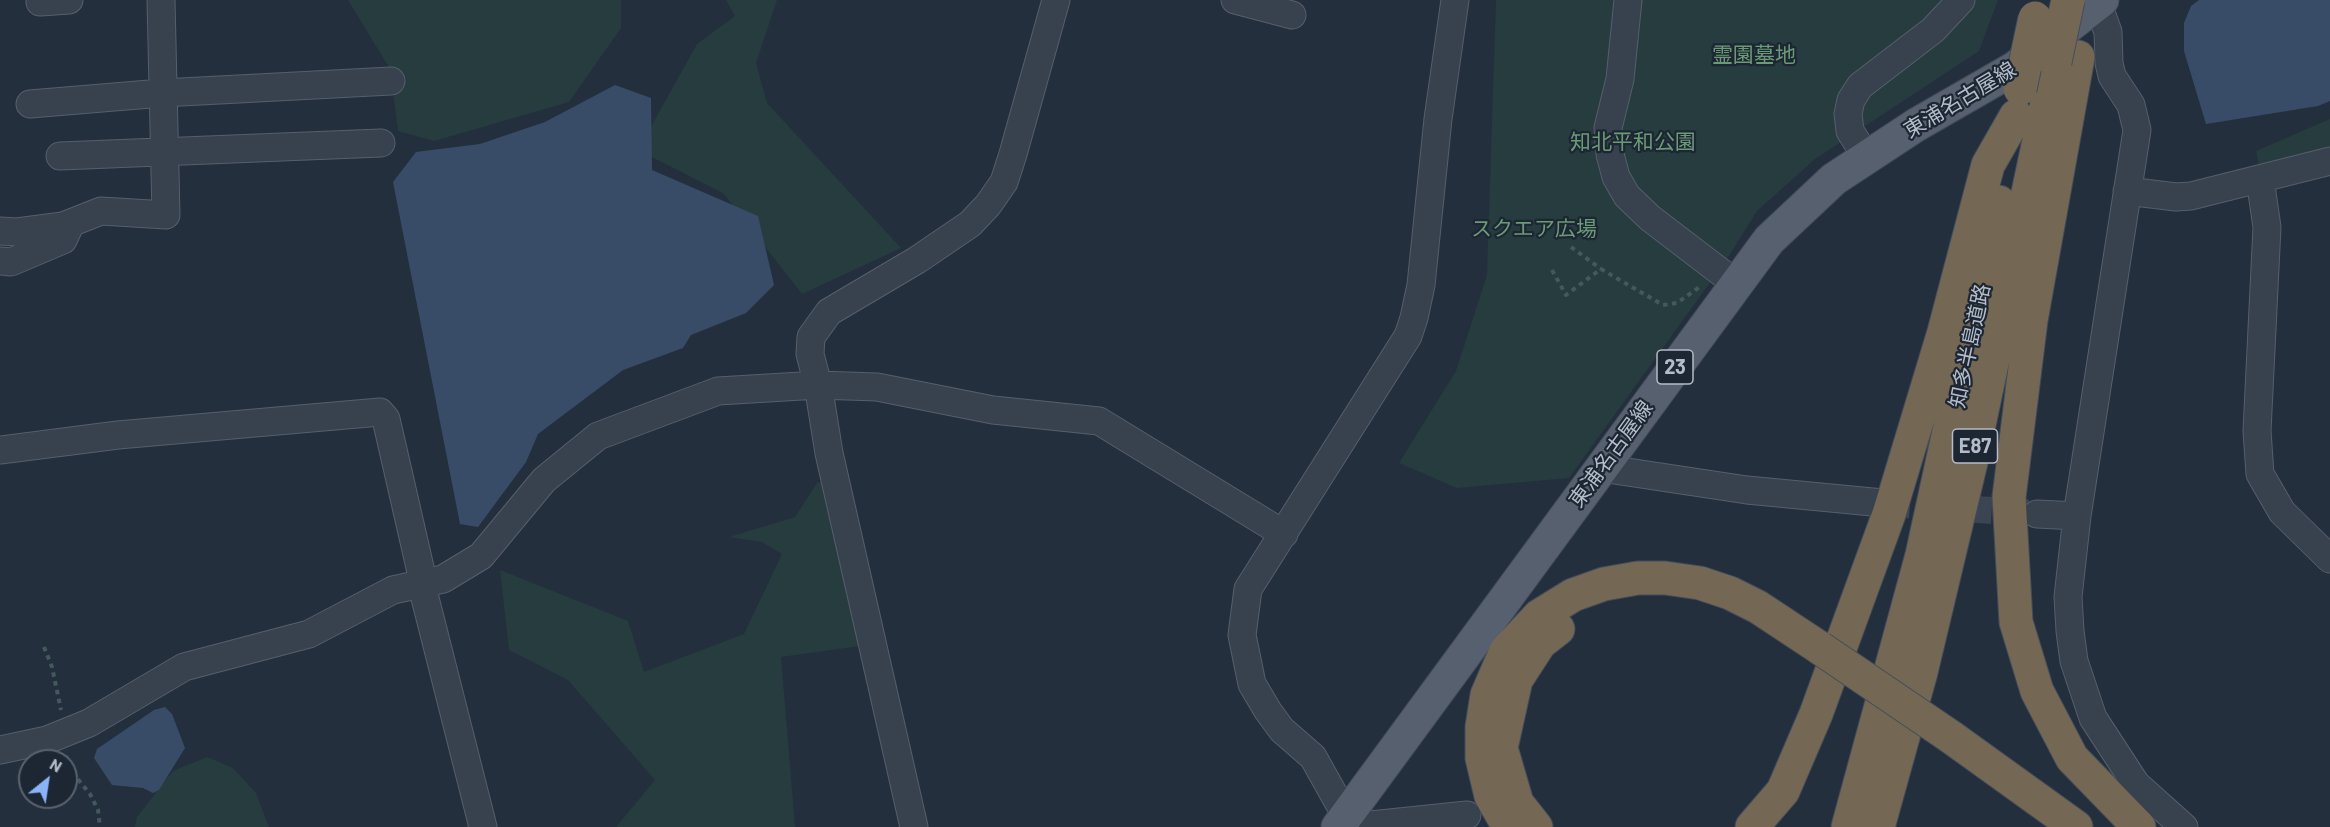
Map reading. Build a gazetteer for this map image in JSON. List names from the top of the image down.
{
  "streets": {
    "highway": ["知多半島道路", "E87"],
    "main road": ["東浦名古屋線", "23"]
  },
  "crossings": [
    ["東浦名古屋線", "知多半島道路"]
  ],
  "parks": ["霊園墓地", "知北平和公園", "スクエア広場"],
  "north": "top right"
}
